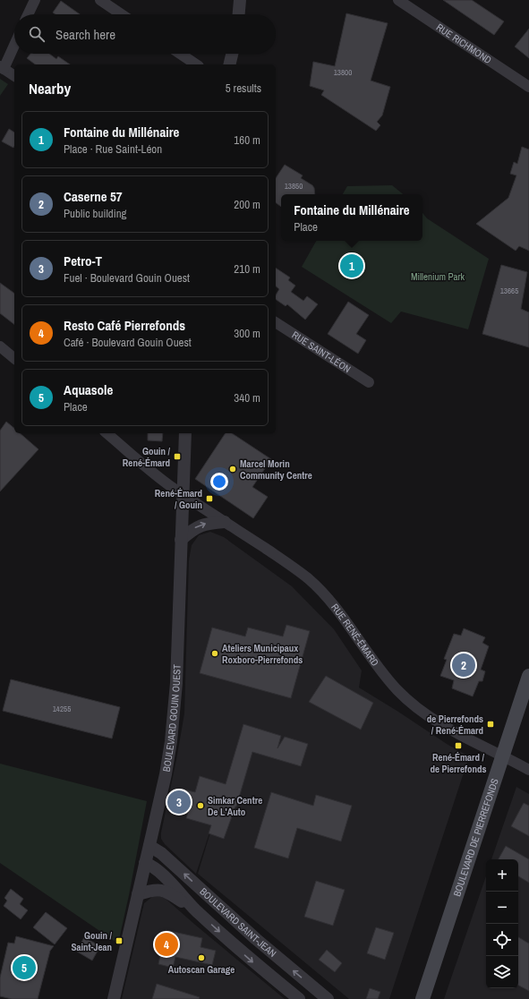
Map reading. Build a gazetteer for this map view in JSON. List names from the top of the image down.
{
  "streets": {
    "main road": ["BOULEVARD DE PIERREFONDS"],
    "street": [
      "RUE RICHMOND",
      "RUE SAINT-LÉON",
      "RUE RENÉ-ÉMARD",
      "BOULEVARD GOUIN OUEST",
      "BOULEVARD SAINT-JEAN"
    ]
  },
  "crossings": [
    ["RUE RENÉ-ÉMARD", "BOULEVARD GOUIN OUEST"],
    ["RUE RENÉ-ÉMARD", "BOULEVARD DE PIERREFONDS"],
    ["BOULEVARD GOUIN OUEST", "BOULEVARD SAINT-JEAN"]
  ],
  "parks": ["Millenium Park"],
  "places": {
    "transit": [
      "Gouin / René-Émard",
      "René-Émard / Gouin",
      "de Pierrefonds / René-Émard",
      "René-Émard / de Pierrefonds",
      "Gouin / Saint-Jean"
    ],
    "other": [
      "Marcel Morin Community Centre",
      "Ateliers Municipaux Roxboro-Pierrefonds",
      "Simkar Centre De L'Auto",
      "Autoscan Garage"
    ]
  },
  "house_numbers": [
    "13800",
    "13850",
    "13665",
    "14255"
  ],
  "page": {
    "search": "Search here",
    "heading": ["Nearby", "5 results"],
    "list": [
      {
        "mark": "1",
        "name": "Fontaine du Millénaire",
        "note": "Place · Rue Saint-Léon",
        "value": "160 m"
      },
      {
        "mark": "2",
        "name": "Caserne 57",
        "note": "Public building",
        "value": "200 m"
      },
      {
        "mark": "3",
        "name": "Petro-T",
        "note": "Fuel · Boulevard Gouin Ouest",
        "value": "210 m"
      },
      {
        "mark": "4",
        "name": "Resto Café Pierrefonds",
        "note": "Café · Boulevard Gouin Ouest",
        "value": "300 m"
      },
      {
        "mark": "5",
        "name": "Aquasole",
        "note": "Place",
        "value": "340 m"
      }
    ],
    "popup": ["Fontaine du Millénaire", "Place"],
    "pins": [
      "1",
      "2",
      "3",
      "4",
      "5"
    ],
    "map_buttons": ["+", "−"]
  }
}
